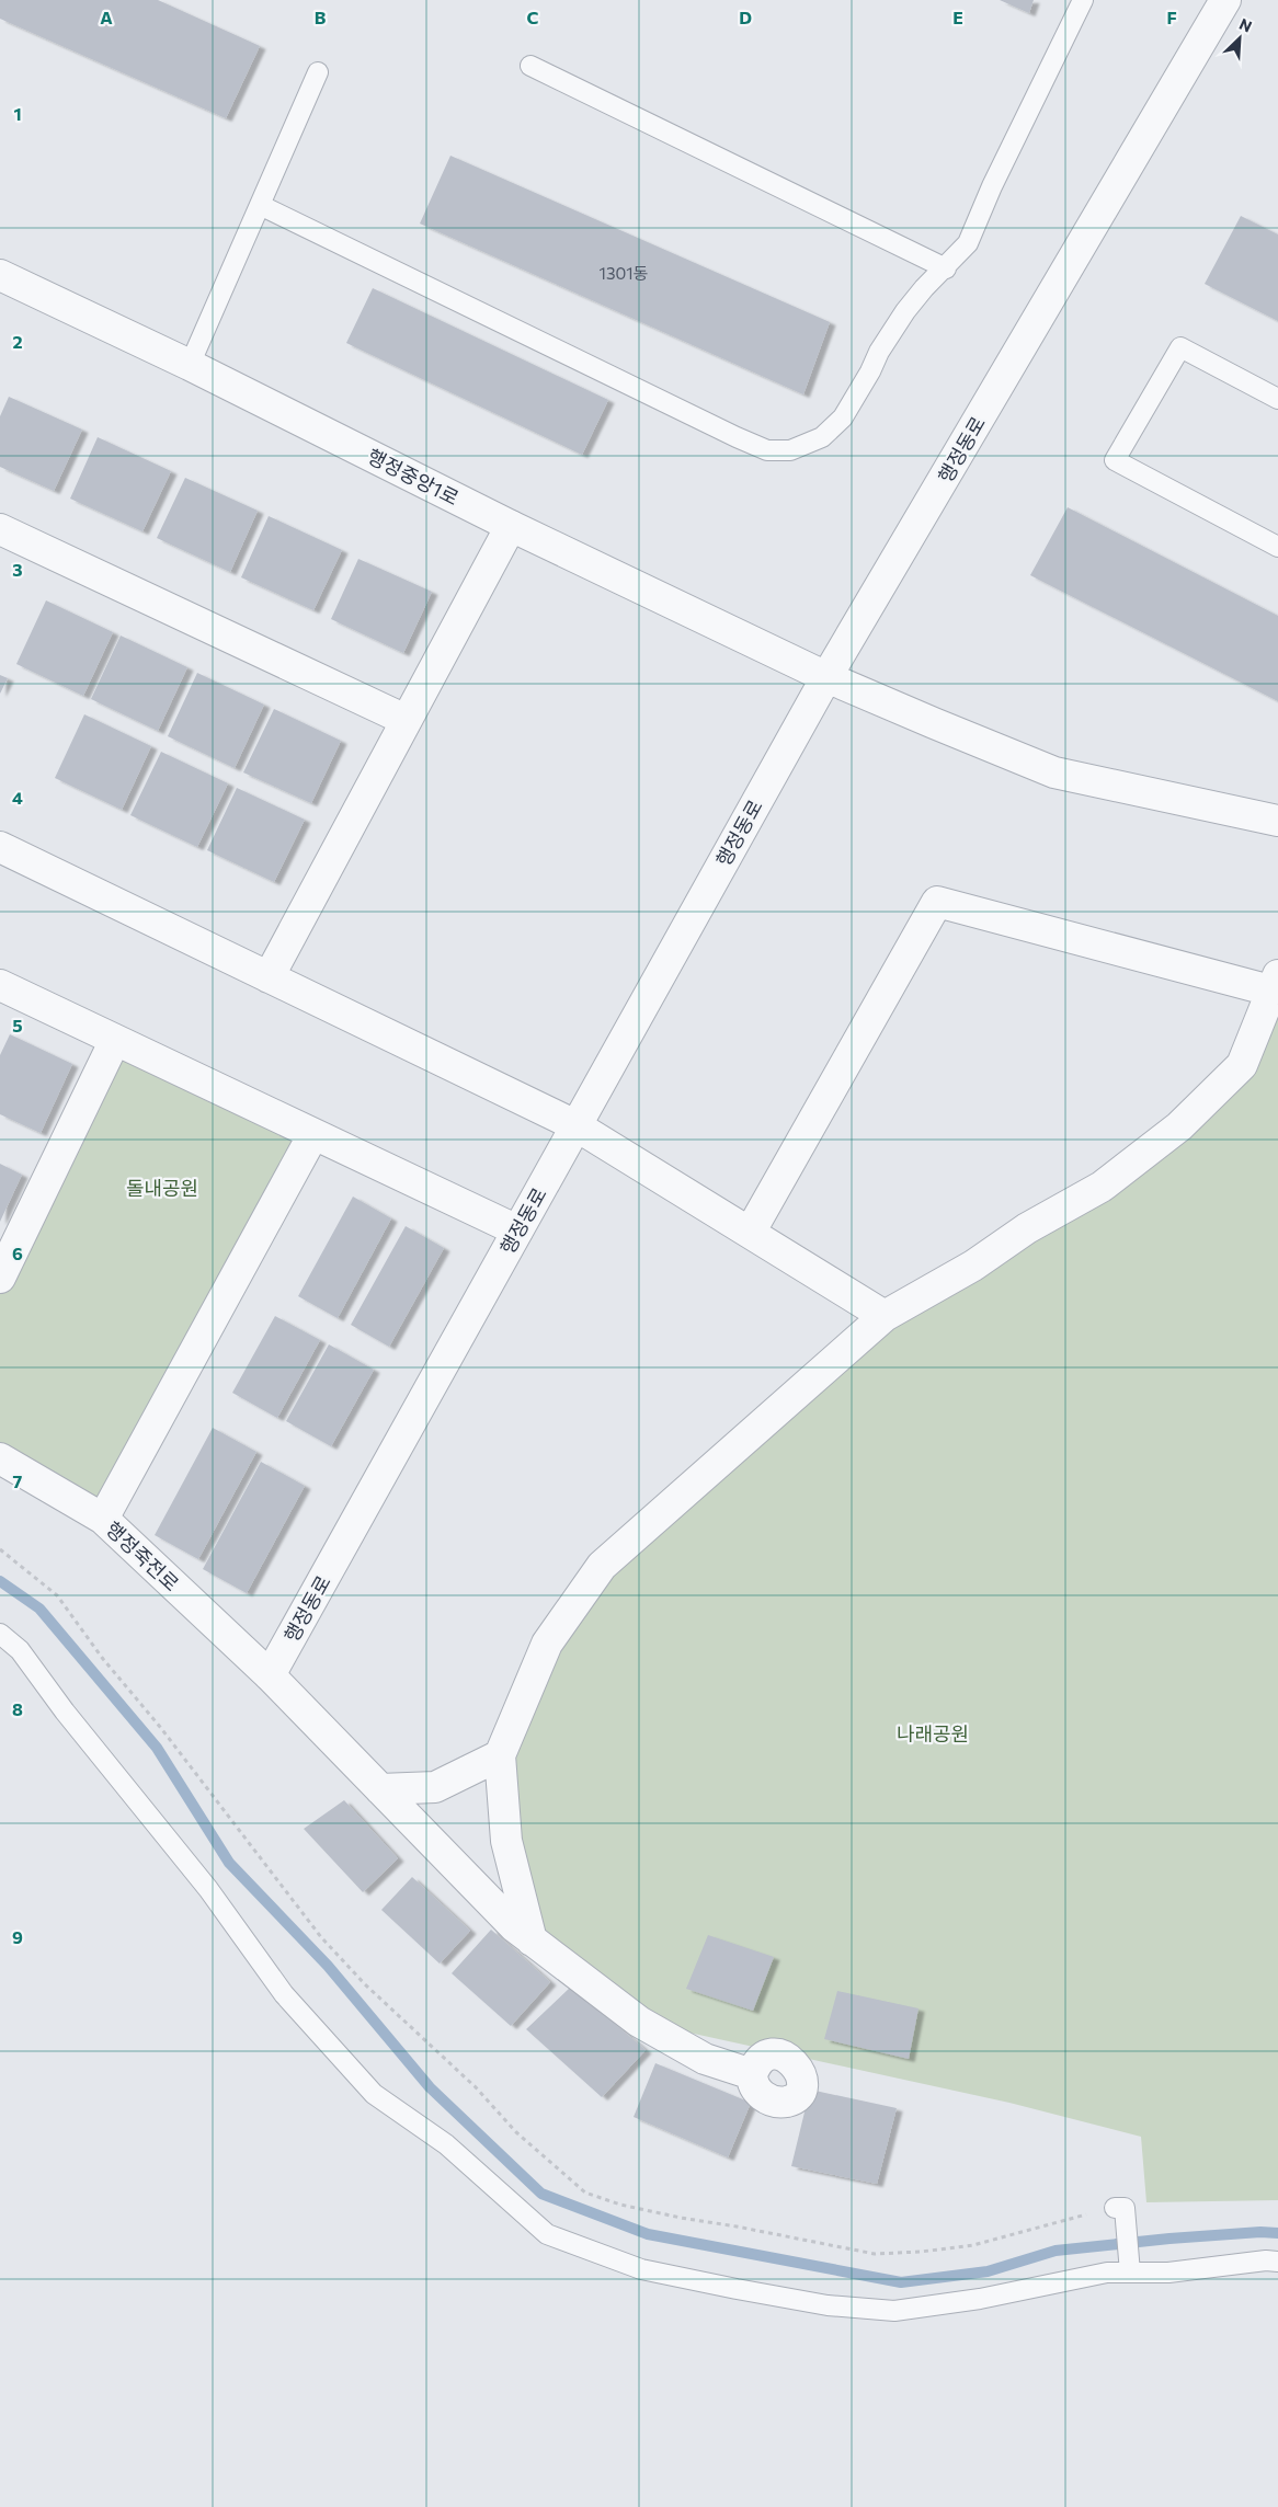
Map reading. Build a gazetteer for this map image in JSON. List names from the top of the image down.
{
  "streets": {
    "street": ["행정동로", "행정중앙1로", "행정죽전로"]
  },
  "crossings": [
    ["행정동로", "행정중앙1로"],
    ["행정동로", "행정죽전로"]
  ],
  "parks": ["돌내공원", "나래공원"],
  "house_numbers": ["1301동"],
  "north": "top right",
  "grid": {
    "columns": [
      "A",
      "B",
      "C",
      "D",
      "E",
      "F"
    ],
    "rows": [
      "1",
      "2",
      "3",
      "4",
      "5",
      "6",
      "7",
      "8",
      "9"
    ]
  }
}
